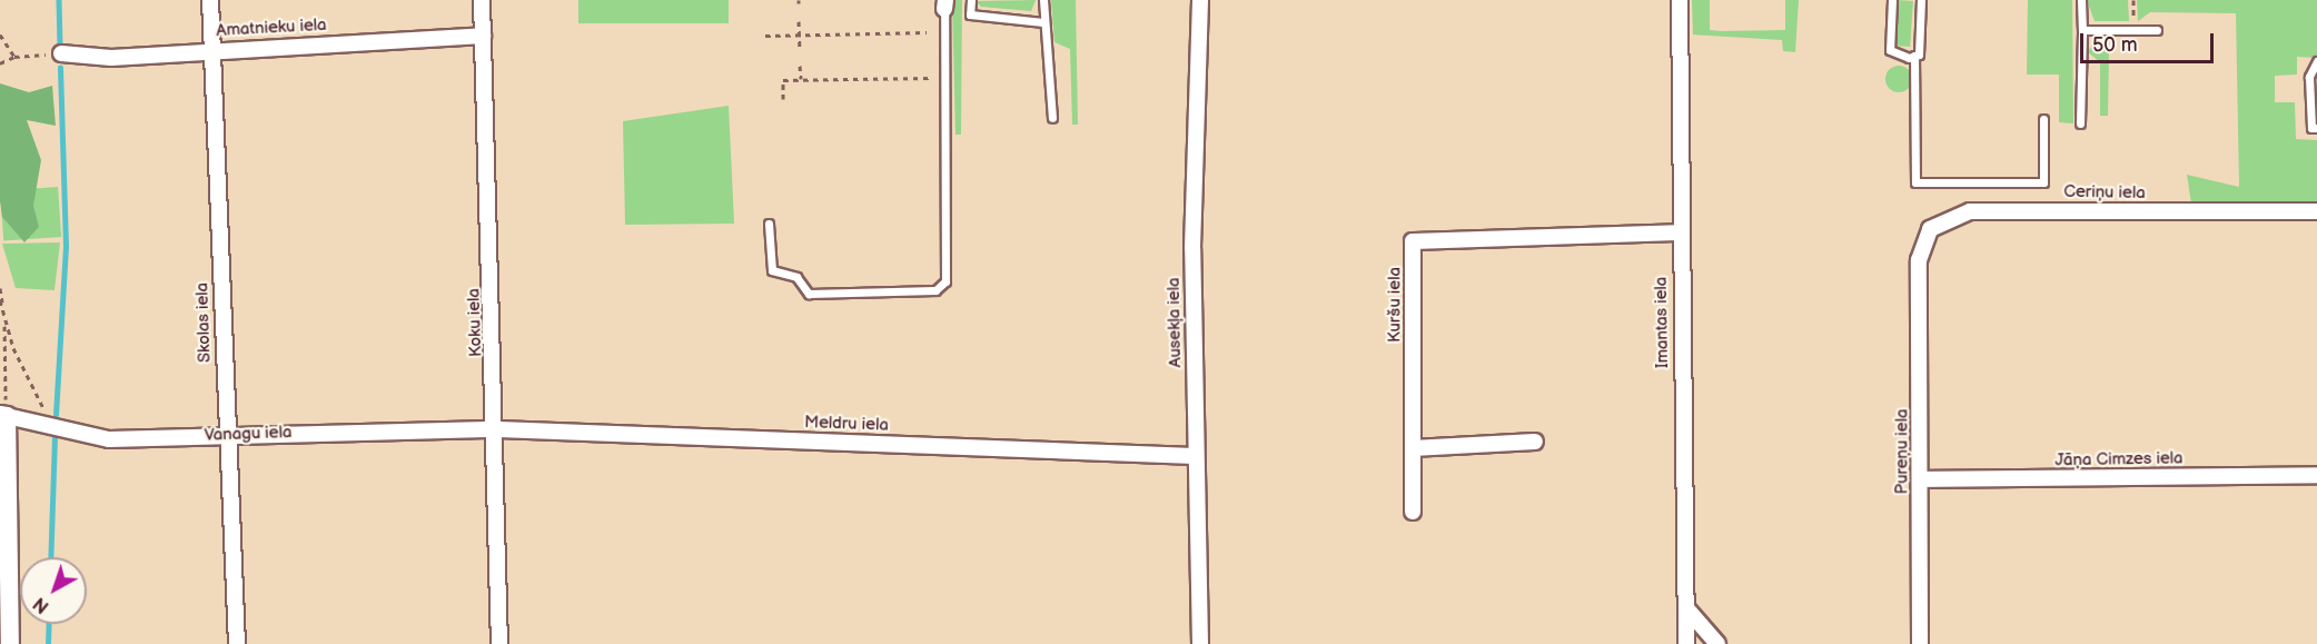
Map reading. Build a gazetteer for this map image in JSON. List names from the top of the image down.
{
  "streets": {
    "street": [
      "Amatnieku iela",
      "Ceriņu iela",
      "Kuršu iela",
      "Skolas iela",
      "Koku iela",
      "Ausekļa iela",
      "Imantas iela",
      "Meldru iela",
      "Vanagu iela",
      "Pureņu iela",
      "Jāņa Cimzes iela"
    ]
  },
  "crossings": [
    ["Amatnieku iela", "Skolas iela"],
    ["Amatnieku iela", "Koku iela"],
    ["Ceriņu iela", "Pureņu iela"],
    ["Kuršu iela", "Imantas iela"],
    ["Skolas iela", "Vanagu iela"],
    ["Koku iela", "Meldru iela"],
    ["Koku iela", "Vanagu iela"],
    ["Ausekļa iela", "Meldru iela"],
    ["Meldru iela", "Vanagu iela"],
    ["Pureņu iela", "Jāņa Cimzes iela"]
  ],
  "scale_bar": "50 m",
  "north": "bottom left"
}
